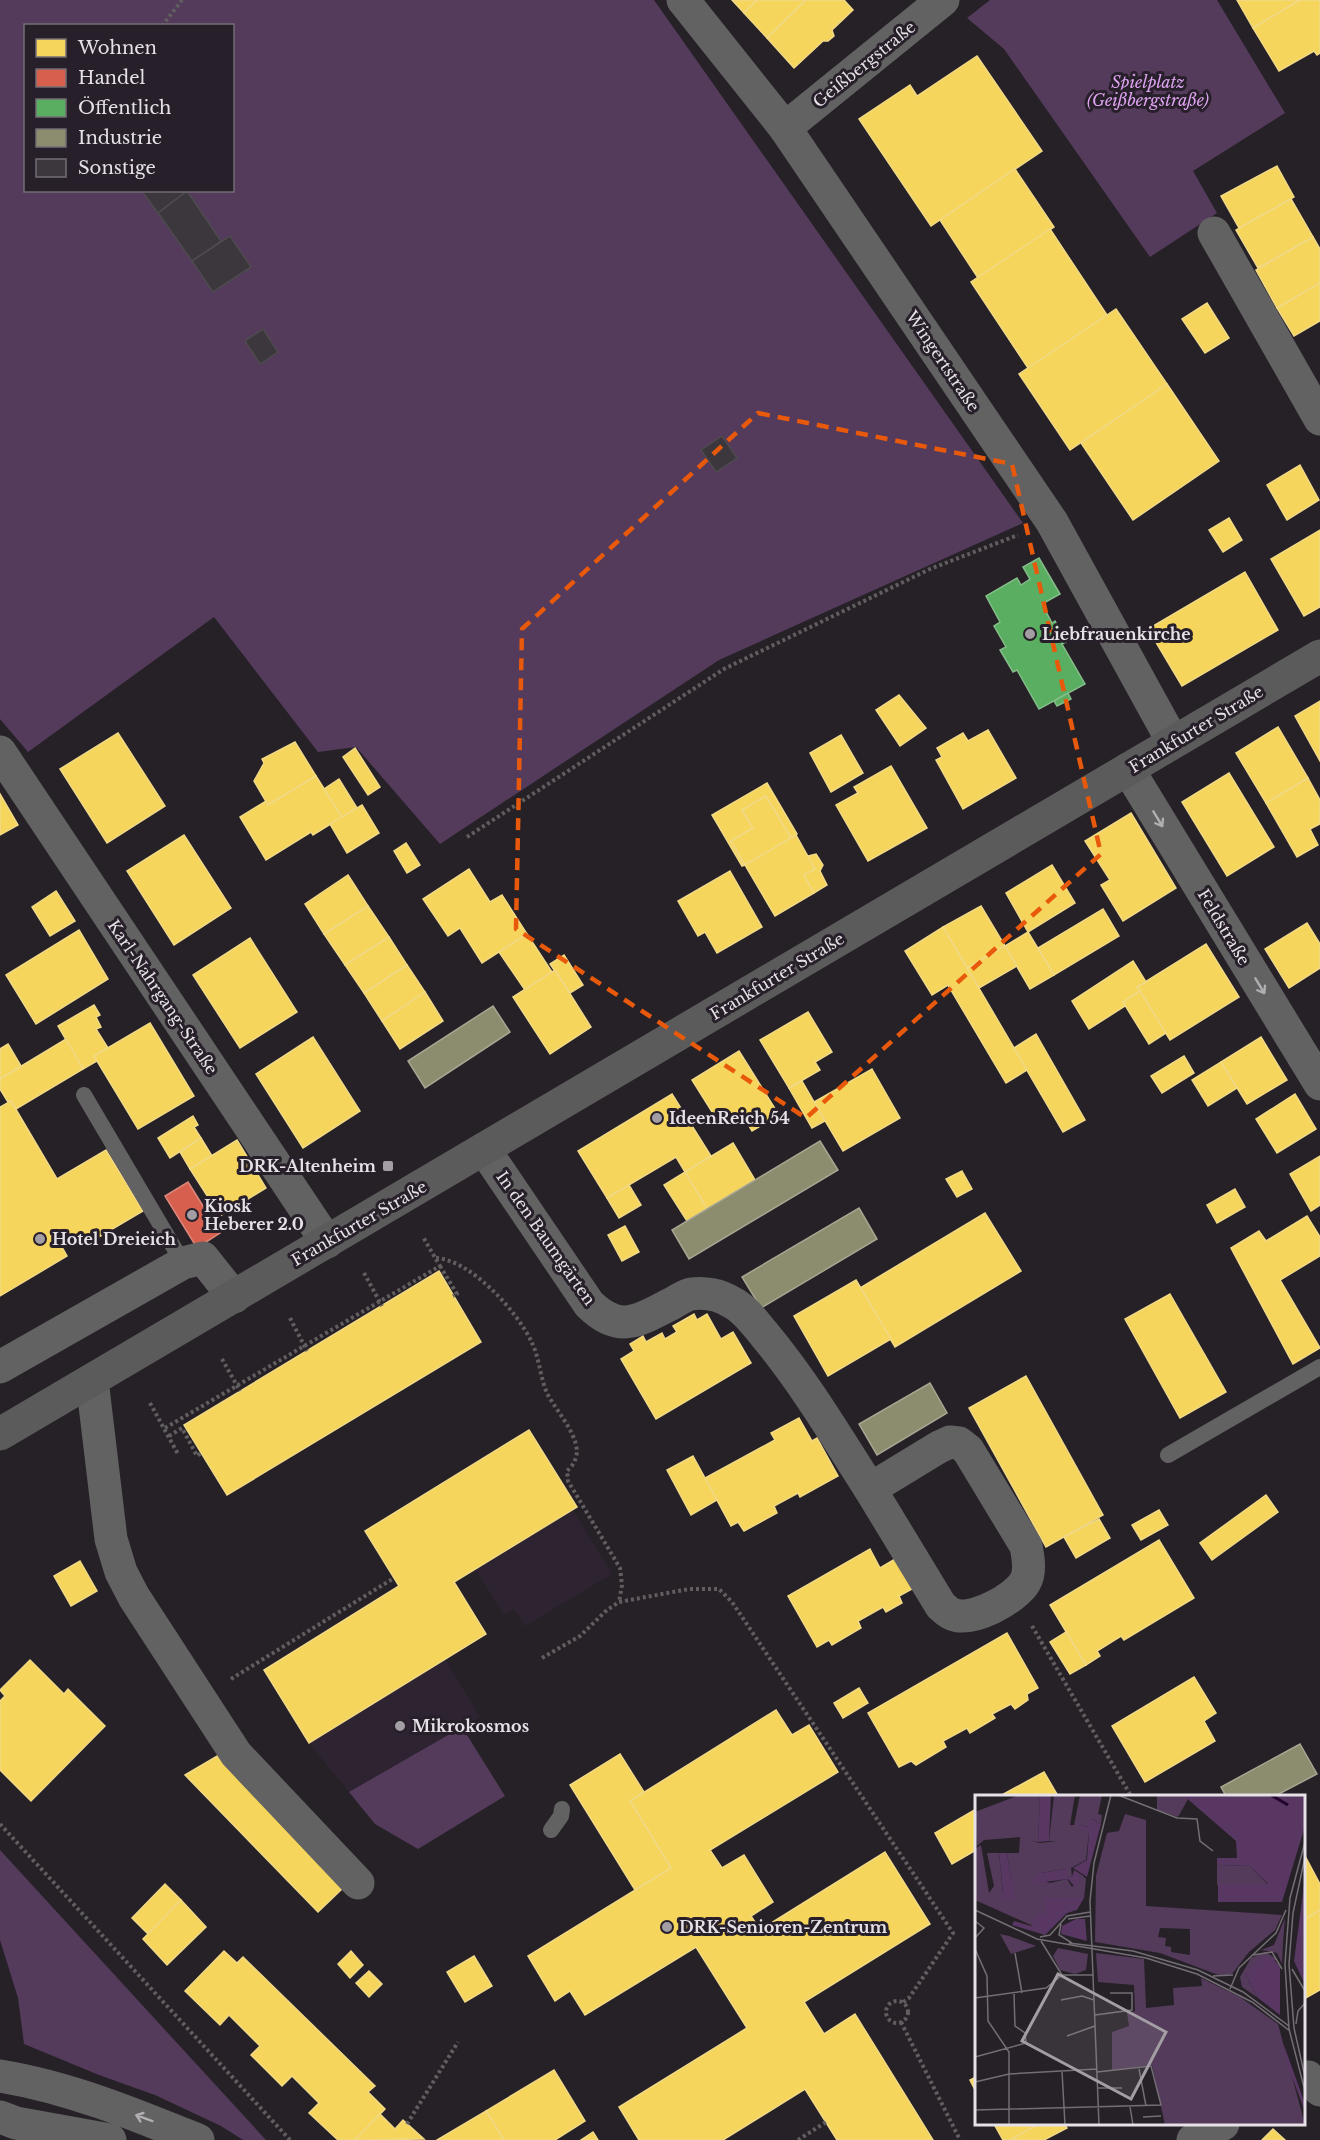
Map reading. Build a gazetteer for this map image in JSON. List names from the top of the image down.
{
  "streets": {
    "main road": ["Frankfurter Straße"],
    "street": [
      "Geißbergstraße",
      "Wingertstraße",
      "Feldstraße",
      "Karl-Nahrgang-Straße",
      "In den Baumgärten"
    ]
  },
  "crossings": [
    ["Geißbergstraße", "Wingertstraße"],
    ["Wingertstraße", "Frankfurter Straße"],
    ["Frankfurter Straße", "Feldstraße"],
    ["Frankfurter Straße", "Karl-Nahrgang-Straße"],
    ["Frankfurter Straße", "In den Baumgärten"]
  ],
  "one_way": ["Feldstraße"],
  "parks": ["Spielplatz (Geißbergstraße)"],
  "places": {
    "other": [
      "Liebfrauenkirche",
      "IdeenReich 54",
      "Kiosk Heberer 2.0",
      "Hotel Dreieich",
      "Mikrokosmos",
      "DRK-Senioren-Zentrum"
    ],
    "transit": ["DRK-Altenheim"]
  },
  "legend": [
    "Wohnen",
    "Handel",
    "Öffentlich",
    "Industrie",
    "Sonstige"
  ]
}
